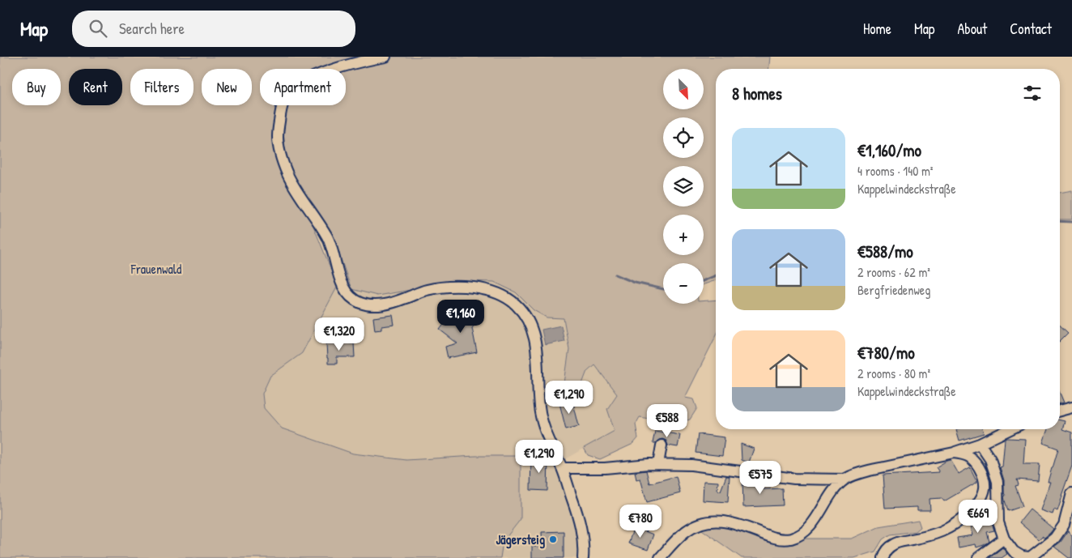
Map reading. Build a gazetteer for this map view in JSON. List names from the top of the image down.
{
  "parks": ["Frauenwald"],
  "places": ["Jägersteig"],
  "north": "bottom right",
  "page": {
    "header": "Map",
    "search": "Search here",
    "nav": [
      "Home",
      "Map",
      "About",
      "Contact"
    ],
    "map_buttons": ["+", "−"],
    "chip": [
      "Buy",
      "Rent",
      "Filters",
      "New",
      "Apartment"
    ],
    "heading": "8 homes",
    "list": [
      {
        "name": "€1,160/mo",
        "note": "4 rooms · 140 m² · Kappelwindeckstraße"
      },
      {
        "name": "€588/mo",
        "note": "2 rooms · 62 m² · Bergfriedenweg"
      },
      {
        "name": "€780/mo",
        "note": "2 rooms · 80 m² · Kappelwindeckstraße"
      }
    ],
    "price": [
      "€1,160",
      "€1,320",
      "€1,290",
      "€588",
      "€1,290",
      "€575",
      "€669",
      "€780"
    ]
  }
}
